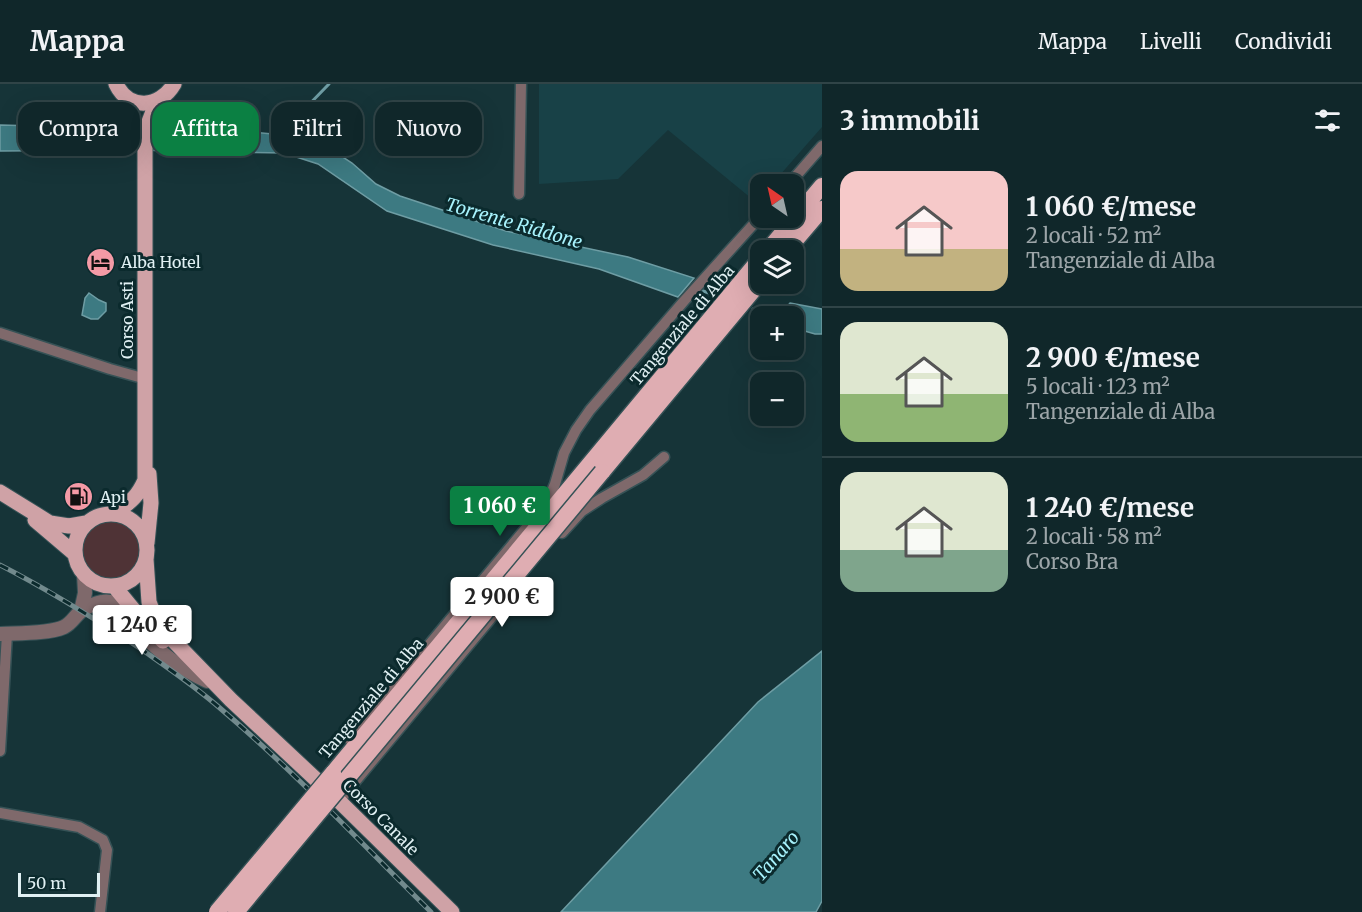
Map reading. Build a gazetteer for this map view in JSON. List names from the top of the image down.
{
  "streets": {
    "highway": ["Tangenziale di Alba"],
    "main road": ["Corso Asti", "Corso Canale"]
  },
  "crossings": [
    ["Corso Asti", "Corso Canale"]
  ],
  "water": ["Torrente Riddone", "Tanaro"],
  "places": {
    "hotel": ["Alba Hotel"],
    "fuel station": ["Api"]
  },
  "scale_bar": "50 m",
  "north": "top left",
  "page": {
    "header": "Mappa",
    "nav": ["Mappa", "Livelli", "Condividi"],
    "heading": "3 immobili",
    "chip": [
      "Compra",
      "Affitta",
      "Filtri",
      "Nuovo"
    ],
    "list": [
      {
        "name": "1 060 €/mese",
        "note": "2 locali · 52 m² · Tangenziale di Alba"
      },
      {
        "name": "2 900 €/mese",
        "note": "5 locali · 123 m² · Tangenziale di Alba"
      },
      {
        "name": "1 240 €/mese",
        "note": "2 locali · 58 m² · Corso Bra"
      }
    ],
    "map_buttons": ["+", "−"],
    "price": ["1 060 €", "2 900 €", "1 240 €"],
    "scale": "50 m"
  }
}
